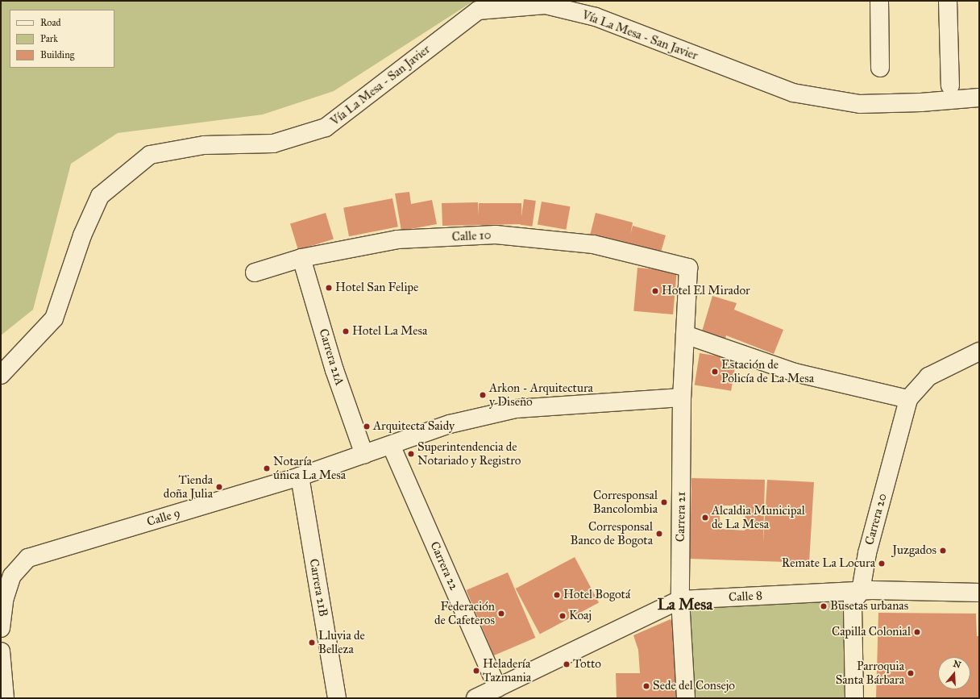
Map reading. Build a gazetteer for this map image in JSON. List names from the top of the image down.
{
  "streets": {
    "street": [
      "Vía La Mesa - San Javier",
      "Calle 10",
      "Carrera 21A",
      "Carrera 21",
      "Calle 9",
      "Carrera 20",
      "Carrera 22",
      "Carrera 21B",
      "Calle 8"
    ]
  },
  "crossings": [
    ["Calle 10", "Carrera 21A"],
    ["Calle 10", "Carrera 21"],
    ["Carrera 21A", "Calle 9"],
    ["Carrera 21", "Calle 9"],
    ["Carrera 21", "Calle 8"],
    ["Calle 9", "Carrera 22"],
    ["Calle 9", "Carrera 21B"],
    ["Carrera 20", "Calle 8"],
    ["Carrera 22", "Calle 8"]
  ],
  "districts": ["La Mesa"],
  "places": [
    "Hotel San Felipe",
    "Hotel El Mirador",
    "Hotel La Mesa",
    "Estación de Policía de La Mesa",
    "Arkon - Arquitectura y Diseño",
    "Arquitecta Saidy",
    "Superintendencia de Notariado y Registro",
    "Notaría única La Mesa",
    "Tienda doña Julia",
    "Corresponsal Bancolombia",
    "Alcaldia Municipal de La Mesa",
    "Corresponsal Banco de Bogota",
    "Juzgados",
    "Remate La Locura",
    "Hotel Bogotá",
    "Busetas urbanas",
    "Federación de Cafeteros",
    "Koaj",
    "Capilla Colonial",
    "Lluvia de Belleza",
    "Totto",
    "Heladería Tazmania",
    "Parroquia Santa Bárbara",
    "Sede del Consejo"
  ],
  "legend": ["Road", "Park", "Building"],
  "north": "top"
}
